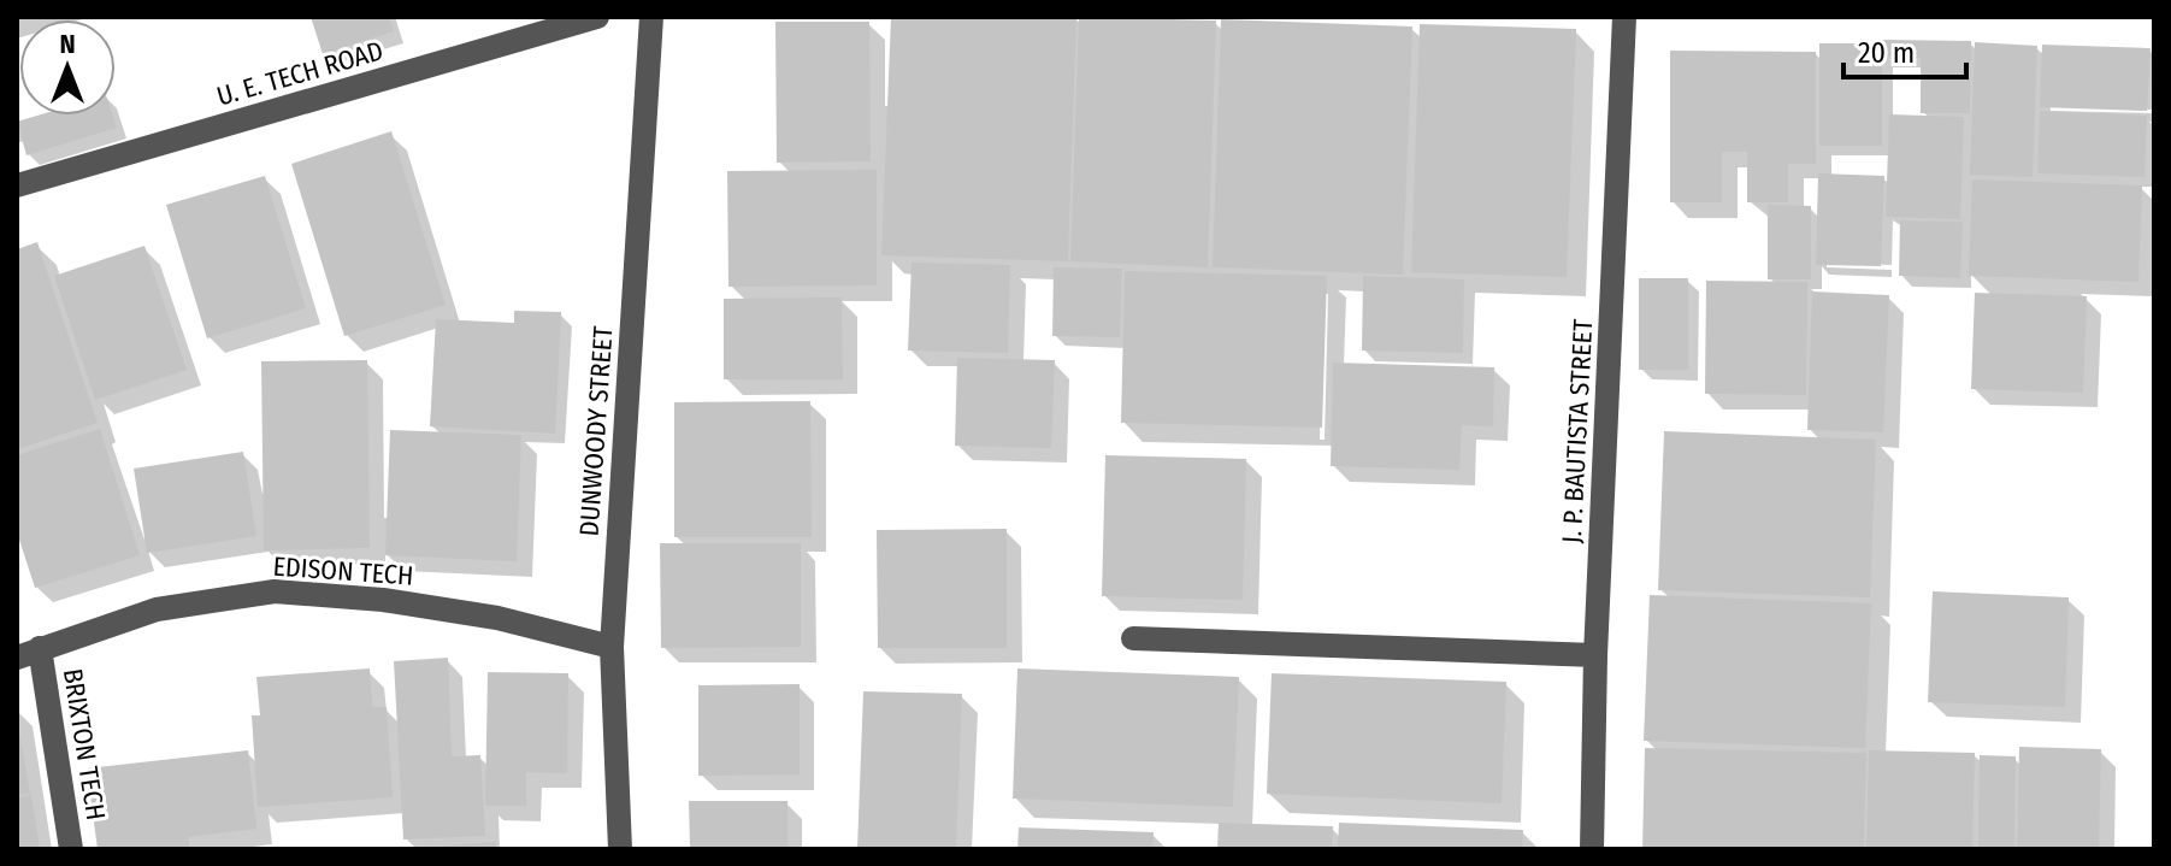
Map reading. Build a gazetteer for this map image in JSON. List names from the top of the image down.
{
  "streets": {
    "street": [
      "U. E. TECH ROAD",
      "DUNWOODY STREET",
      "J. P. BAUTISTA STREET",
      "EDISON TECH",
      "BRIXTON TECH"
    ]
  },
  "crossings": [
    ["DUNWOODY STREET", "EDISON TECH"],
    ["EDISON TECH", "BRIXTON TECH"]
  ],
  "scale_bar": "20 m",
  "north": "top"
}
